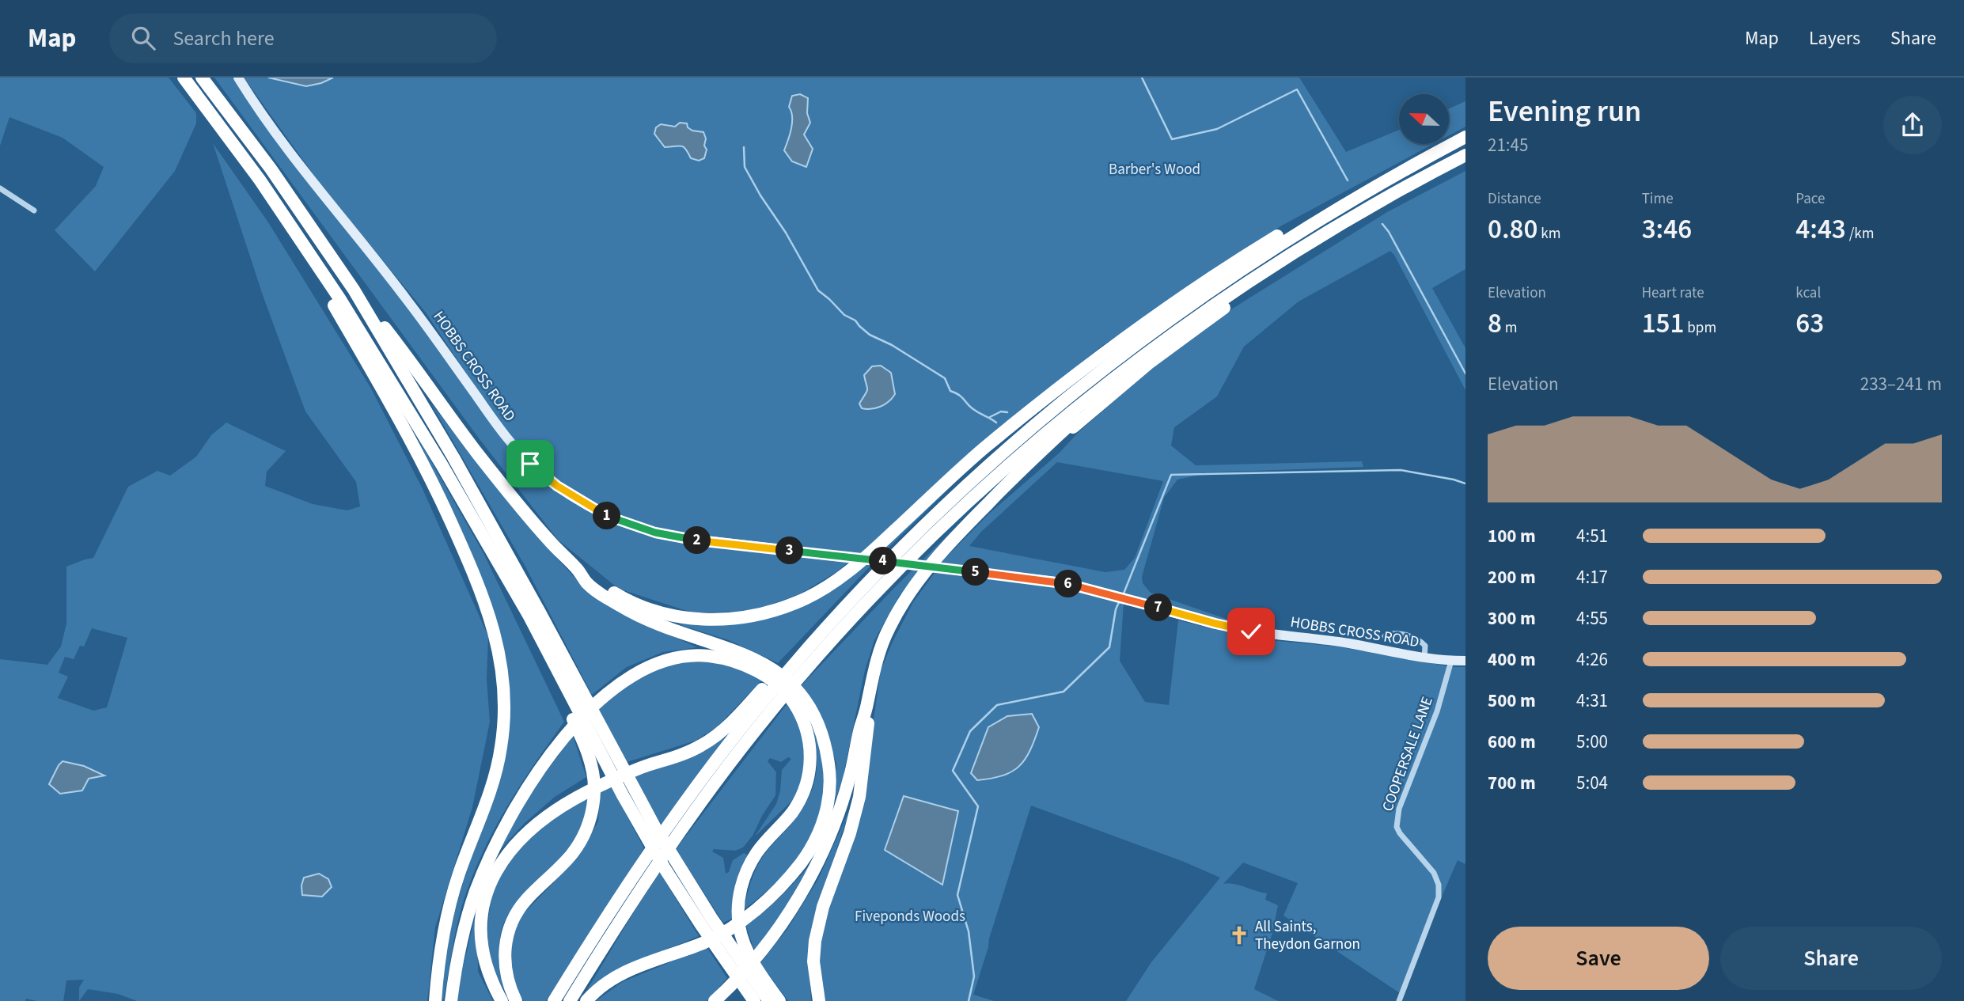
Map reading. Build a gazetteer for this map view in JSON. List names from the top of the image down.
{
  "streets": {
    "street": ["HOBBS CROSS ROAD", "COOPERSALE LANE"]
  },
  "crossings": [
    ["HOBBS CROSS ROAD", "COOPERSALE LANE"]
  ],
  "parks": ["Barber's Wood", "Fiveponds Woods"],
  "places": {
    "church": ["All Saints, Theydon Garnon"]
  },
  "north": "left",
  "page": {
    "header": "Map",
    "search": "Search here",
    "nav": ["Map", "Layers", "Share"],
    "heading": ["Evening run", "21:45"],
    "stats": [
      ["Distance", "0.80 km"],
      ["Time", "3:46"],
      ["Pace", "4:43 /km"],
      ["Elevation", "8 m"],
      ["Heart rate", "151 bpm"],
      ["kcal", "63"]
    ],
    "chart": ["Elevation", "233–241 m"],
    "pins": [
      "1",
      "2",
      "3",
      "4",
      "5",
      "6",
      "7"
    ],
    "list": [
      {
        "name": "100 m",
        "note": "4:51"
      },
      {
        "name": "200 m",
        "note": "4:17"
      },
      {
        "name": "300 m",
        "note": "4:55"
      },
      {
        "name": "400 m",
        "note": "4:26"
      },
      {
        "name": "500 m",
        "note": "4:31"
      },
      {
        "name": "600 m",
        "note": "5:00"
      },
      {
        "name": "700 m",
        "note": "5:04"
      }
    ],
    "buttons": ["Save", "Share"]
  }
}
